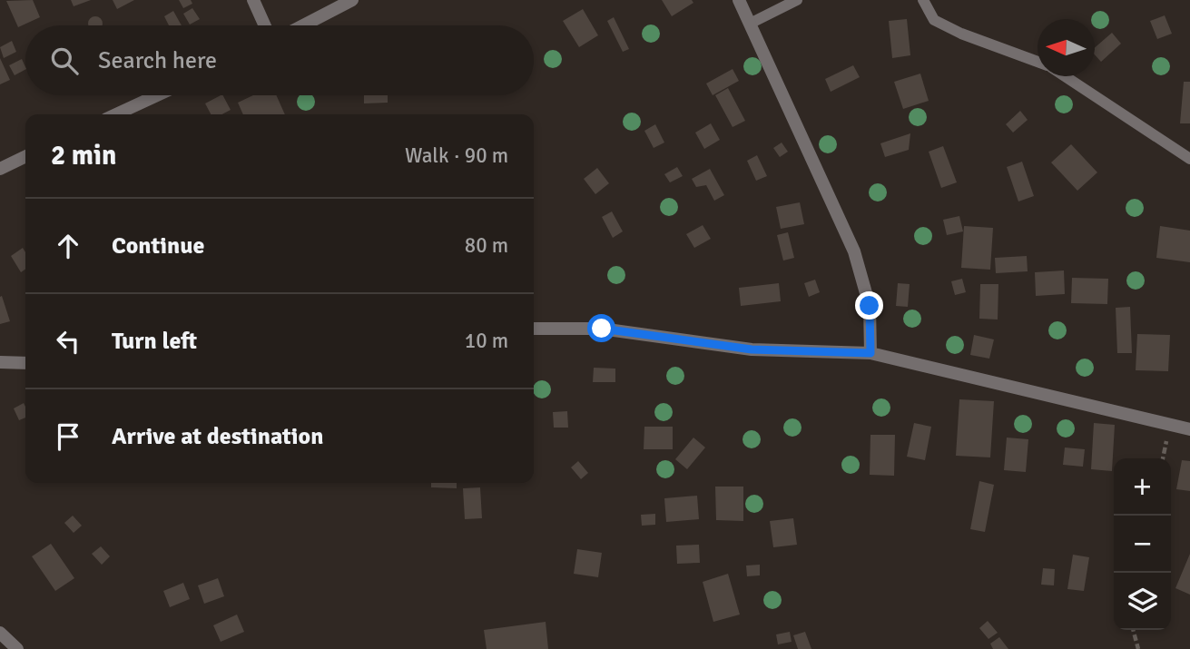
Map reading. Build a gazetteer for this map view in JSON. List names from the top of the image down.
{
  "north": "left",
  "page": {
    "search": "Search here",
    "heading": ["2 min", "Walk · 90 m"],
    "list": [
      ["Continue", "80 m"],
      ["Turn left", "10 m"],
      "Arrive at destination"
    ],
    "map_buttons": ["+", "−"]
  }
}
